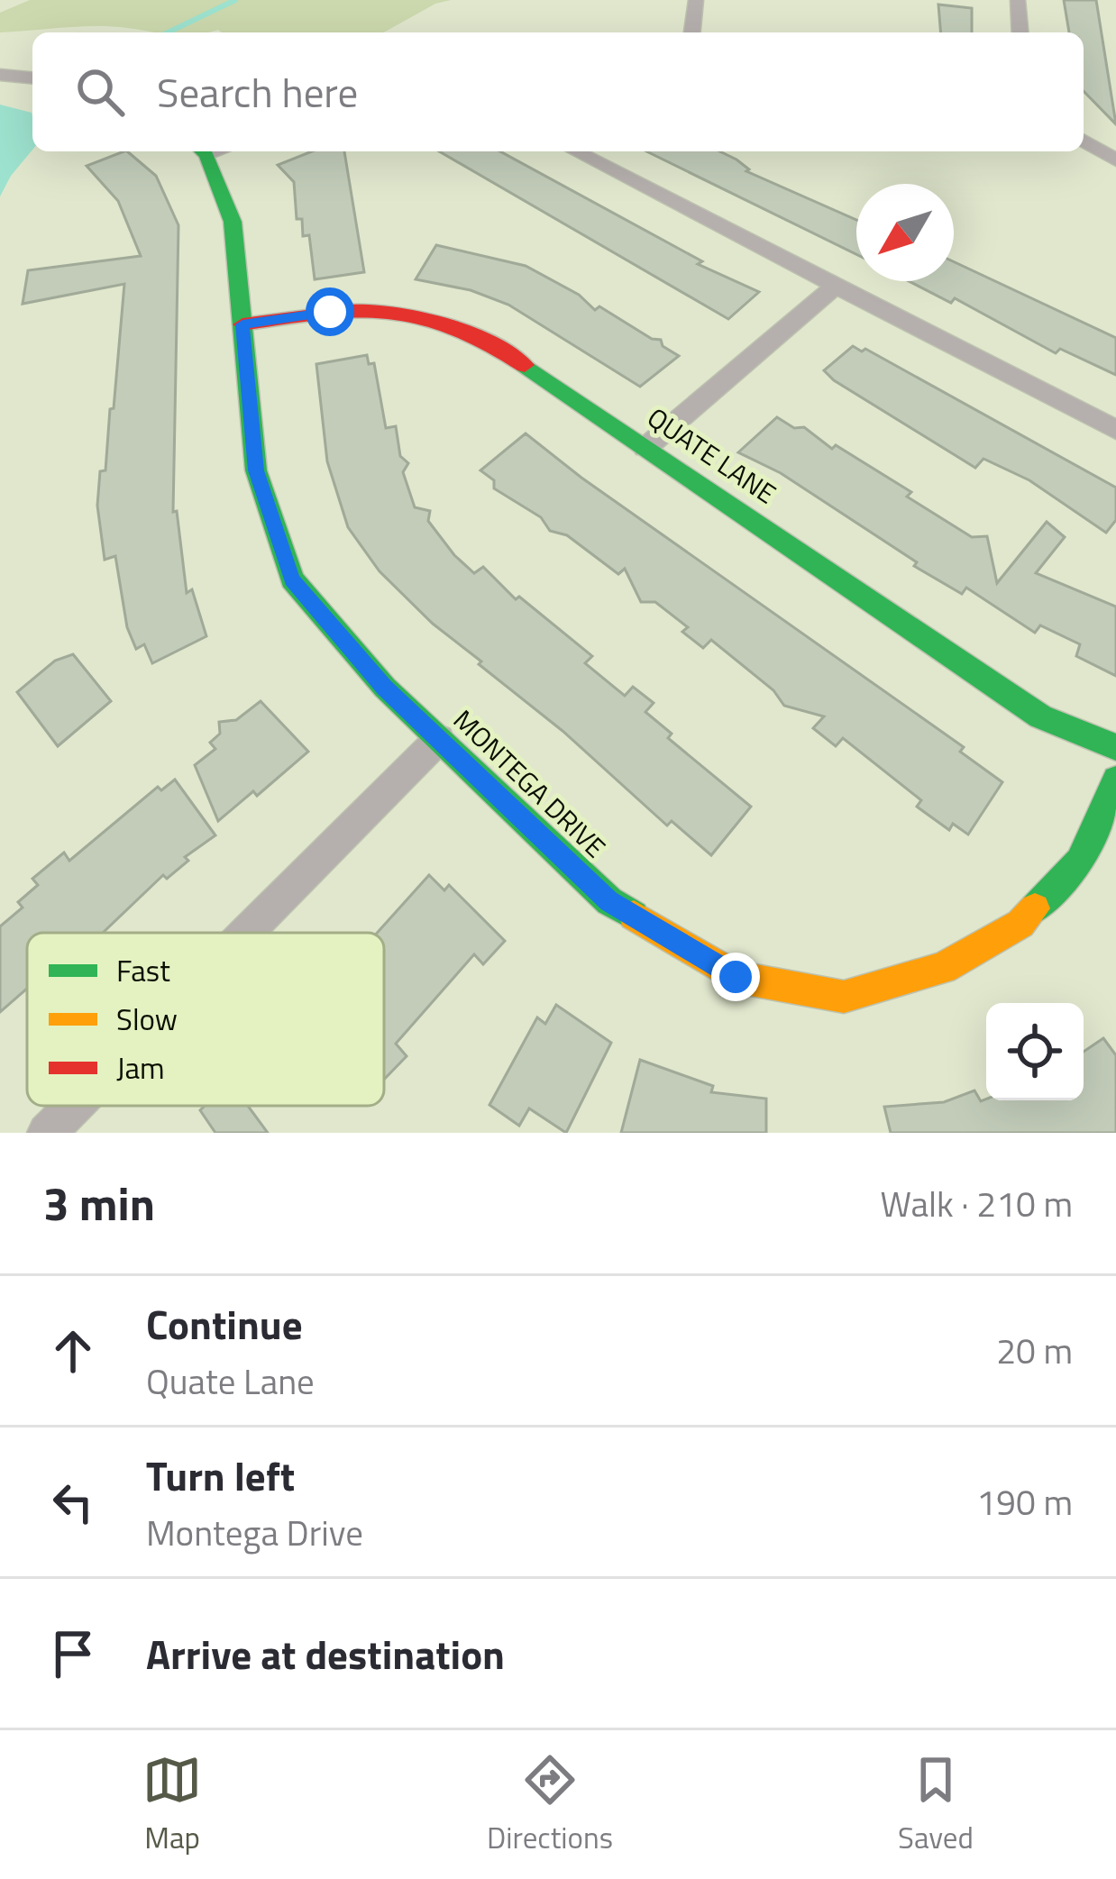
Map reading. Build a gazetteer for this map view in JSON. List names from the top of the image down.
{
  "streets": {
    "street": ["QUATE LANE", "MONTEGA DRIVE"]
  },
  "crossings": [
    ["QUATE LANE", "MONTEGA DRIVE"]
  ],
  "legend": ["Fast", "Slow", "Jam"],
  "north": "bottom left",
  "page": {
    "search": "Search here",
    "heading": ["3 min", "Walk · 210 m"],
    "list": [
      ["Continue", "Quate Lane", "20 m"],
      ["Turn left", "Montega Drive", "190 m"],
      "Arrive at destination"
    ],
    "nav": ["Map", "Directions", "Saved"]
  }
}
